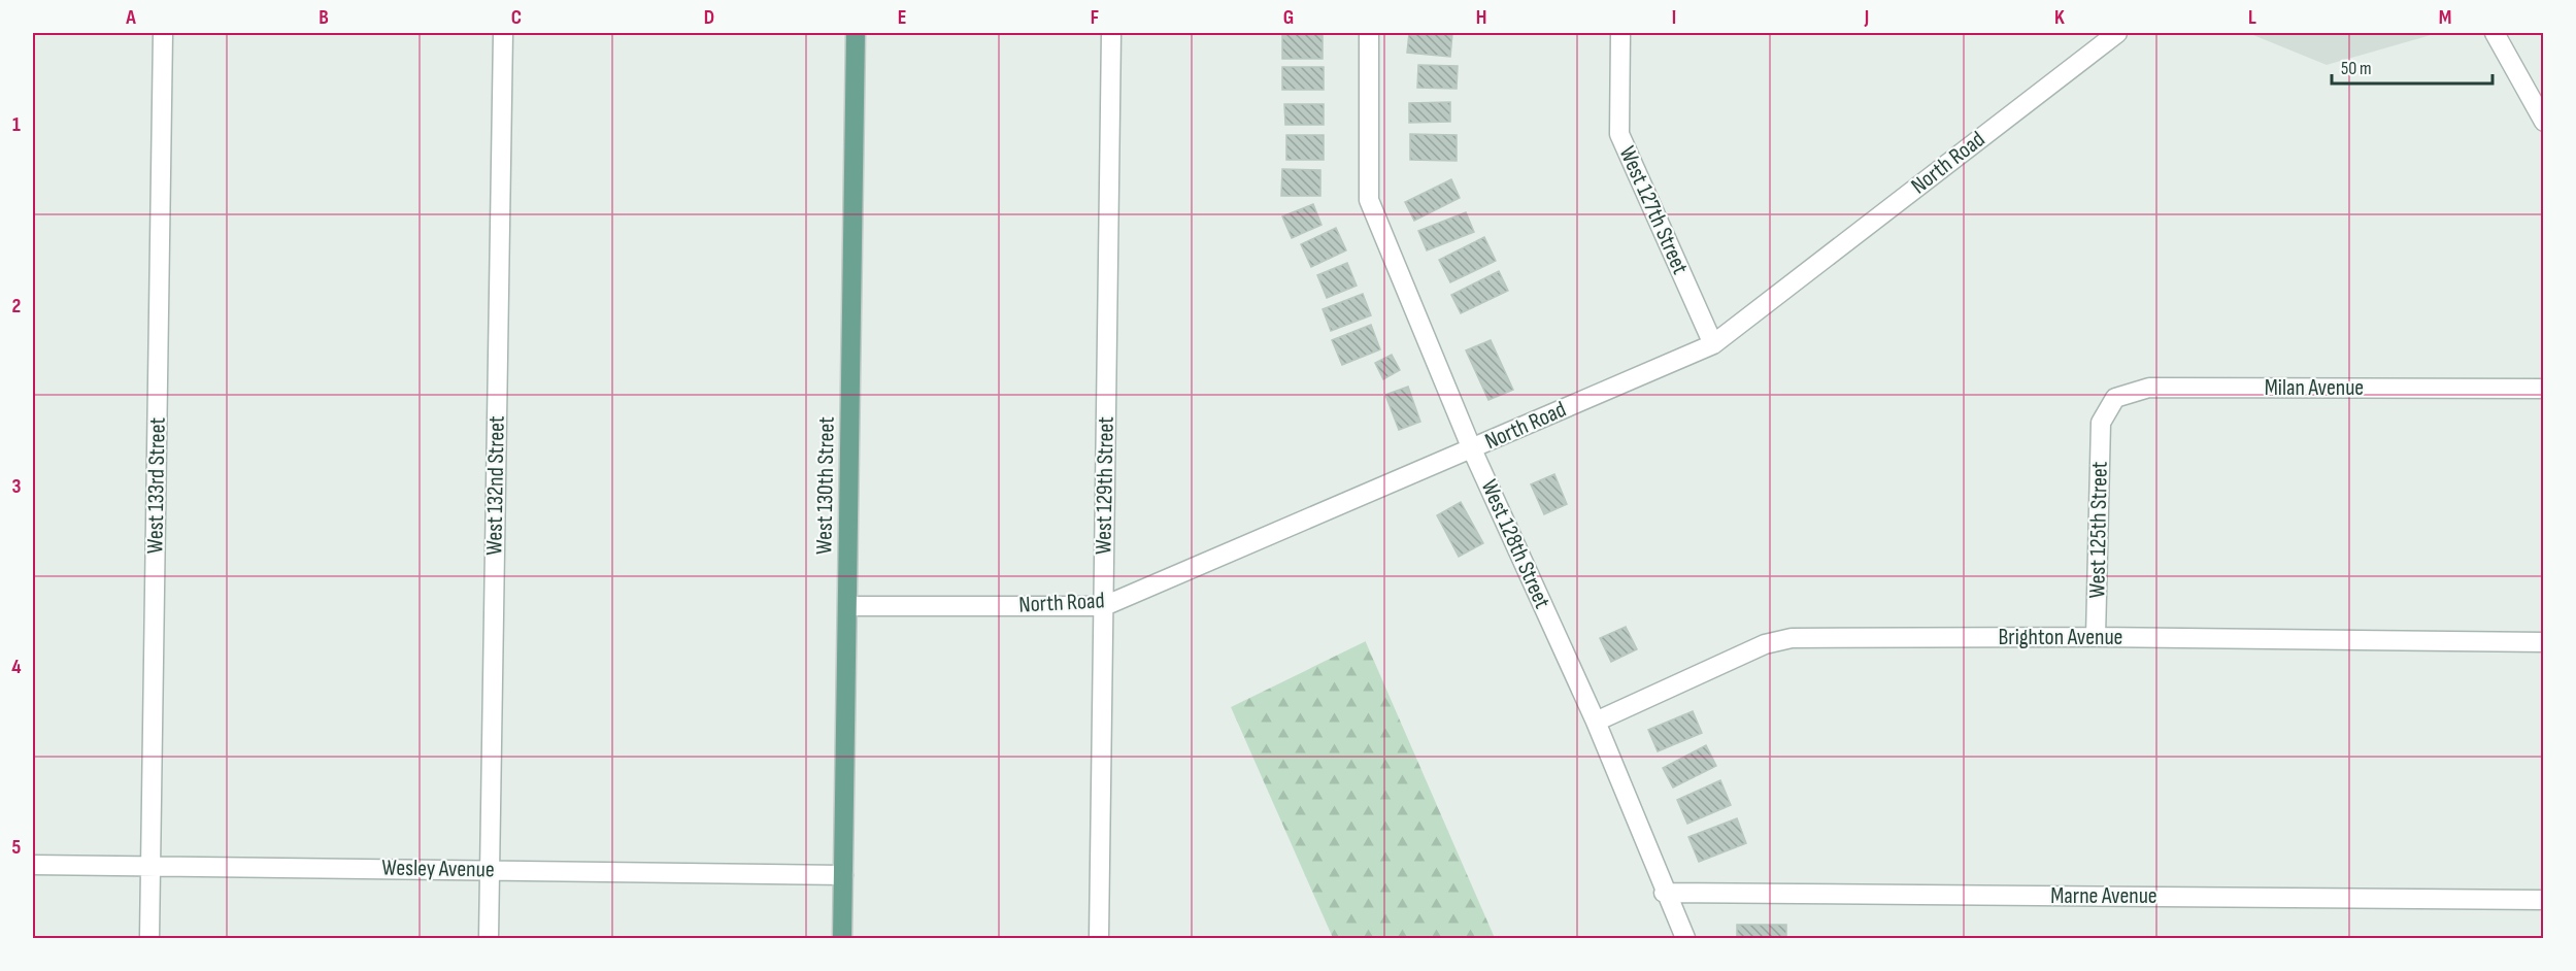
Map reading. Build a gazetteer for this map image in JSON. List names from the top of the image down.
{
  "streets": {
    "main road": ["West 130th Street"],
    "street": [
      "North Road",
      "West 127th Street",
      "Milan Avenue",
      "West 133rd Street",
      "West 132nd Street",
      "West 129th Street",
      "West 125th Street",
      "West 128th Street",
      "Brighton Avenue",
      "Wesley Avenue",
      "Marne Avenue"
    ]
  },
  "crossings": [
    ["North Road", "West 127th Street"],
    ["North Road", "West 130th Street"],
    ["North Road", "West 129th Street"],
    ["North Road", "West 128th Street"],
    ["Milan Avenue", "West 125th Street"],
    ["West 133rd Street", "Wesley Avenue"],
    ["West 132nd Street", "Wesley Avenue"],
    ["West 130th Street", "Wesley Avenue"],
    ["West 125th Street", "Brighton Avenue"],
    ["West 128th Street", "Brighton Avenue"],
    ["West 128th Street", "Marne Avenue"]
  ],
  "scale_bar": "50 m",
  "grid": {
    "columns": [
      "A",
      "B",
      "C",
      "D",
      "E",
      "F",
      "G",
      "H",
      "I",
      "J",
      "K",
      "L",
      "M"
    ],
    "rows": [
      "1",
      "2",
      "3",
      "4",
      "5"
    ]
  }
}
